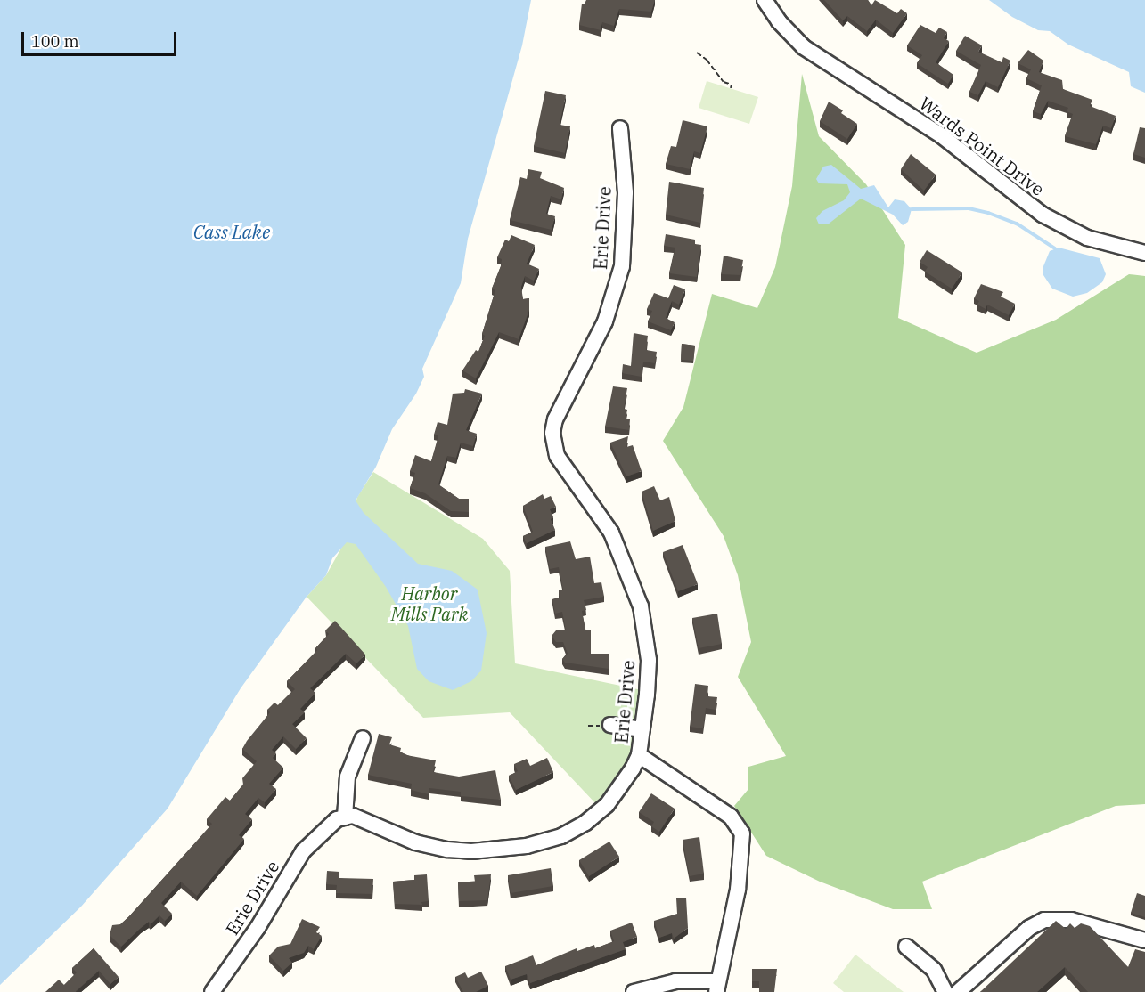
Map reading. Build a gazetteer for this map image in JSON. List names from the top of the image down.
{
  "streets": {
    "street": ["Wards Point Drive", "Erie Drive"]
  },
  "water": ["Cass Lake"],
  "parks": ["Harbor Mills Park"],
  "scale_bar": "100 m"
}
